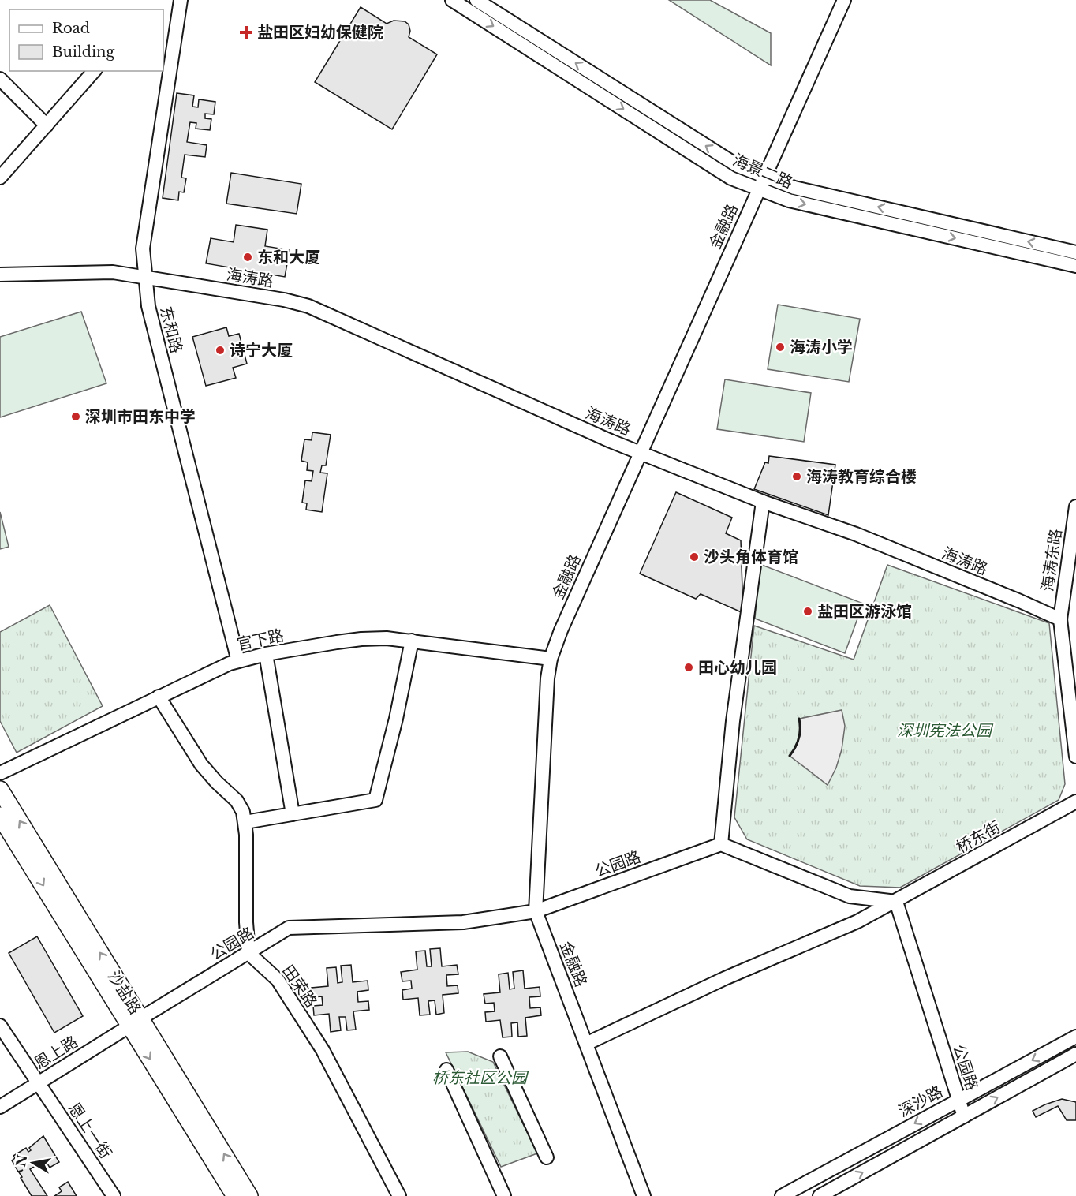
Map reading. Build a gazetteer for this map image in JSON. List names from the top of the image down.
{
  "streets": {
    "main road": ["沙盐路"],
    "street": [
      "海景二路",
      "金融路",
      "海涛路",
      "东和路",
      "海涛东路",
      "官下路",
      "桥东街",
      "公园路",
      "田荣路",
      "恩上路",
      "深沙路",
      "恩上一街"
    ]
  },
  "crossings": [
    ["海景二路", "金融路"],
    ["金融路", "海涛路"],
    ["金融路", "官下路"],
    ["金融路", "桥东街"],
    ["金融路", "公园路"],
    ["海涛路", "东和路"],
    ["海涛路", "海涛东路"],
    ["东和路", "官下路"],
    ["桥东街", "公园路"],
    ["公园路", "田荣路"],
    ["公园路", "沙盐路"],
    ["公园路", "恩上路"],
    ["公园路", "深沙路"],
    ["沙盐路", "恩上路"],
    ["恩上路", "恩上一街"]
  ],
  "parks": ["深圳宪法公园", "桥东社区公园"],
  "places": {
    "health": ["盐田区妇幼保健院"],
    "other": [
      "东和大厦",
      "海涛小学",
      "诗宁大厦",
      "深圳市田东中学",
      "海涛教育综合楼",
      "沙头角体育馆",
      "盐田区游泳馆",
      "田心幼儿园"
    ]
  },
  "legend": ["Road", "Building"],
  "north": "left"
}
